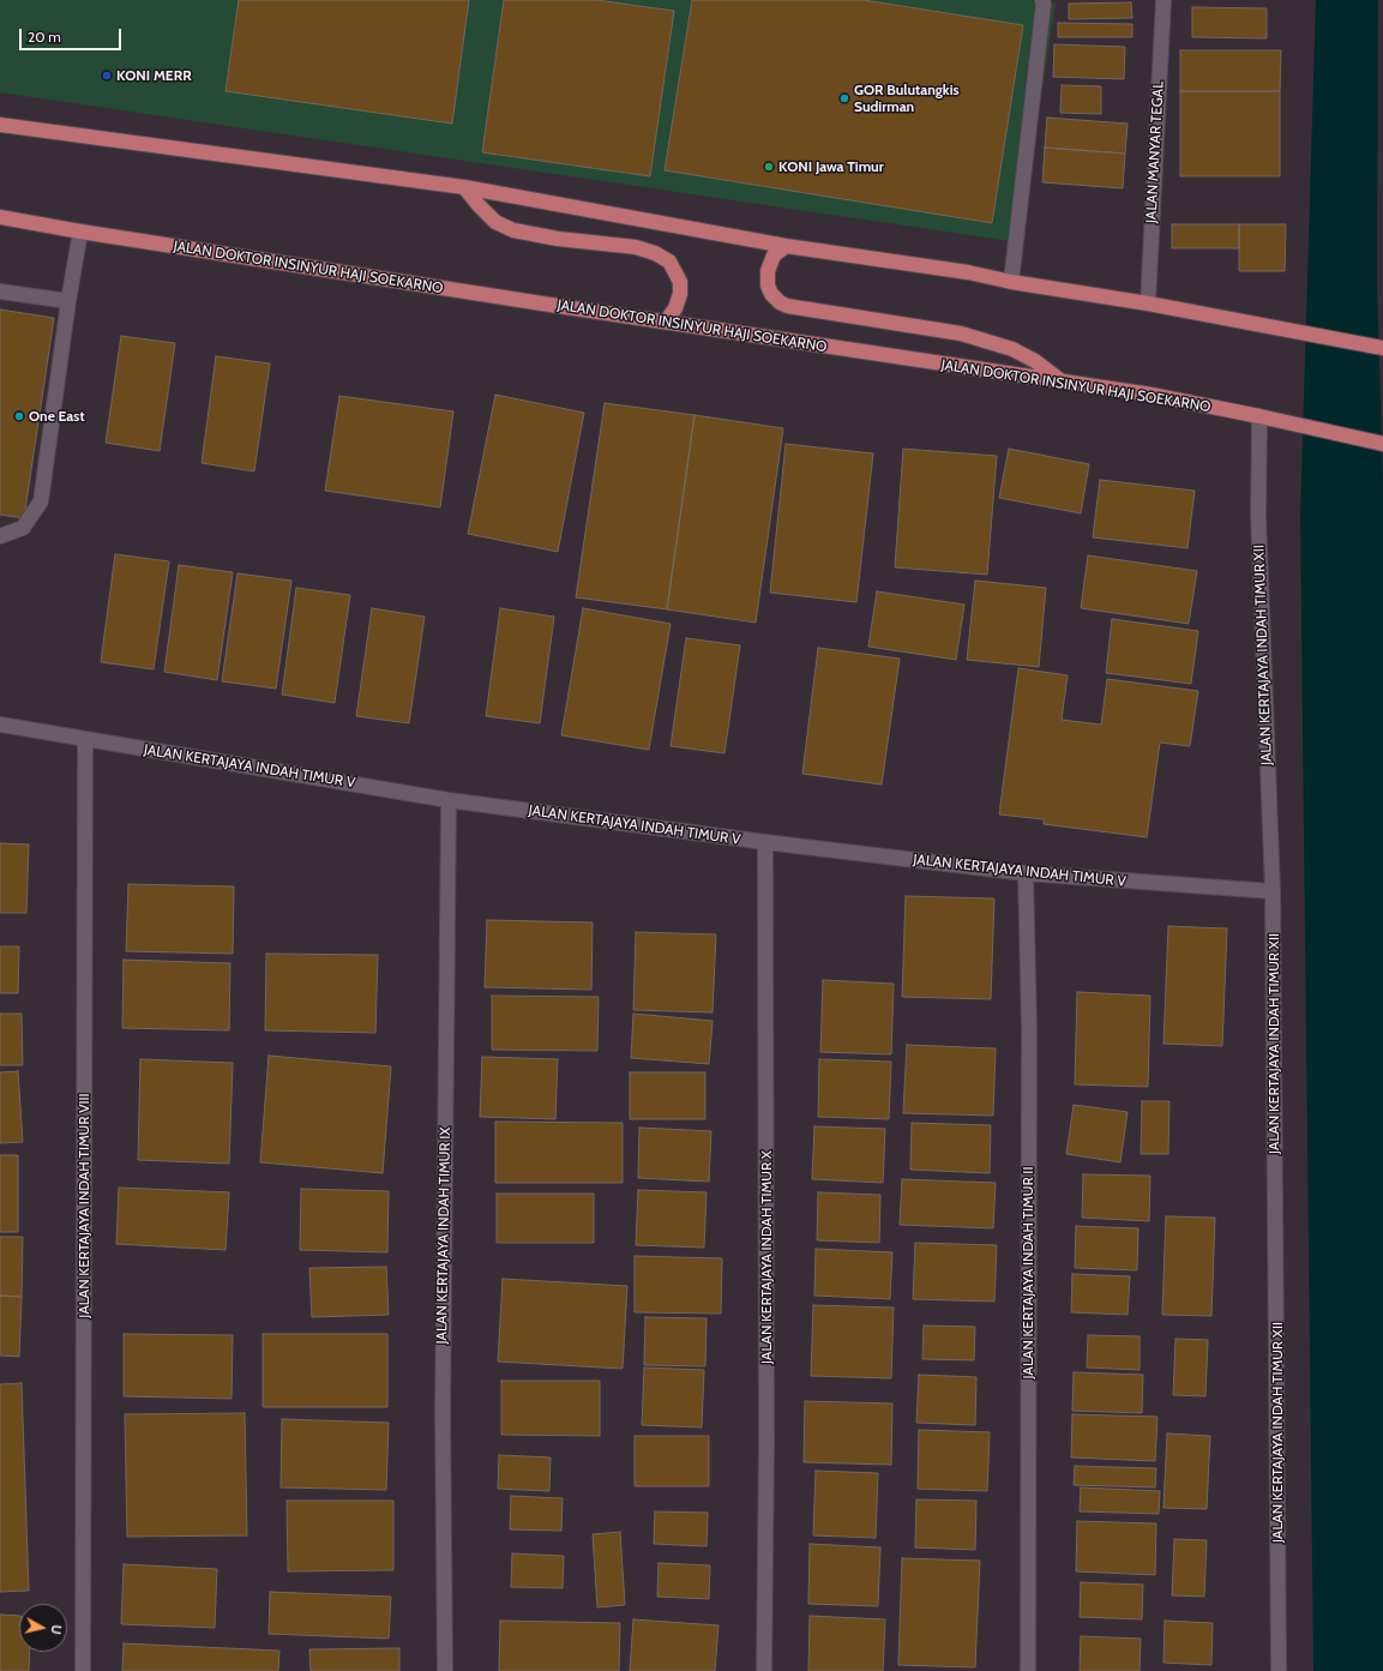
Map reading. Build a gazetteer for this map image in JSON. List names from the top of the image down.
{
  "streets": {
    "main road": ["JALAN DOKTOR INSINYUR HAJI SOEKARNO"],
    "street": [
      "JALAN MANYAR TEGAL",
      "JALAN KERTAJAYA INDAH TIMUR XII",
      "JALAN KERTAJAYA INDAH TIMUR V",
      "JALAN KERTAJAYA INDAH TIMUR VIII",
      "JALAN KERTAJAYA INDAH TIMUR IX",
      "JALAN KERTAJAYA INDAH TIMUR X",
      "JALAN KERTAJAYA INDAH TIMUR II"
    ]
  },
  "crossings": [
    ["JALAN DOKTOR INSINYUR HAJI SOEKARNO", "JALAN KERTAJAYA INDAH TIMUR XII"],
    ["JALAN KERTAJAYA INDAH TIMUR XII", "JALAN KERTAJAYA INDAH TIMUR V"],
    ["JALAN KERTAJAYA INDAH TIMUR V", "JALAN KERTAJAYA INDAH TIMUR VIII"],
    ["JALAN KERTAJAYA INDAH TIMUR V", "JALAN KERTAJAYA INDAH TIMUR IX"],
    ["JALAN KERTAJAYA INDAH TIMUR V", "JALAN KERTAJAYA INDAH TIMUR X"],
    ["JALAN KERTAJAYA INDAH TIMUR V", "JALAN KERTAJAYA INDAH TIMUR II"]
  ],
  "places": [
    "KONI MERR",
    "GOR Bulutangkis Sudirman",
    "KONI Jawa Timur",
    "One East"
  ],
  "scale_bar": "20 m",
  "north": "right"
}
